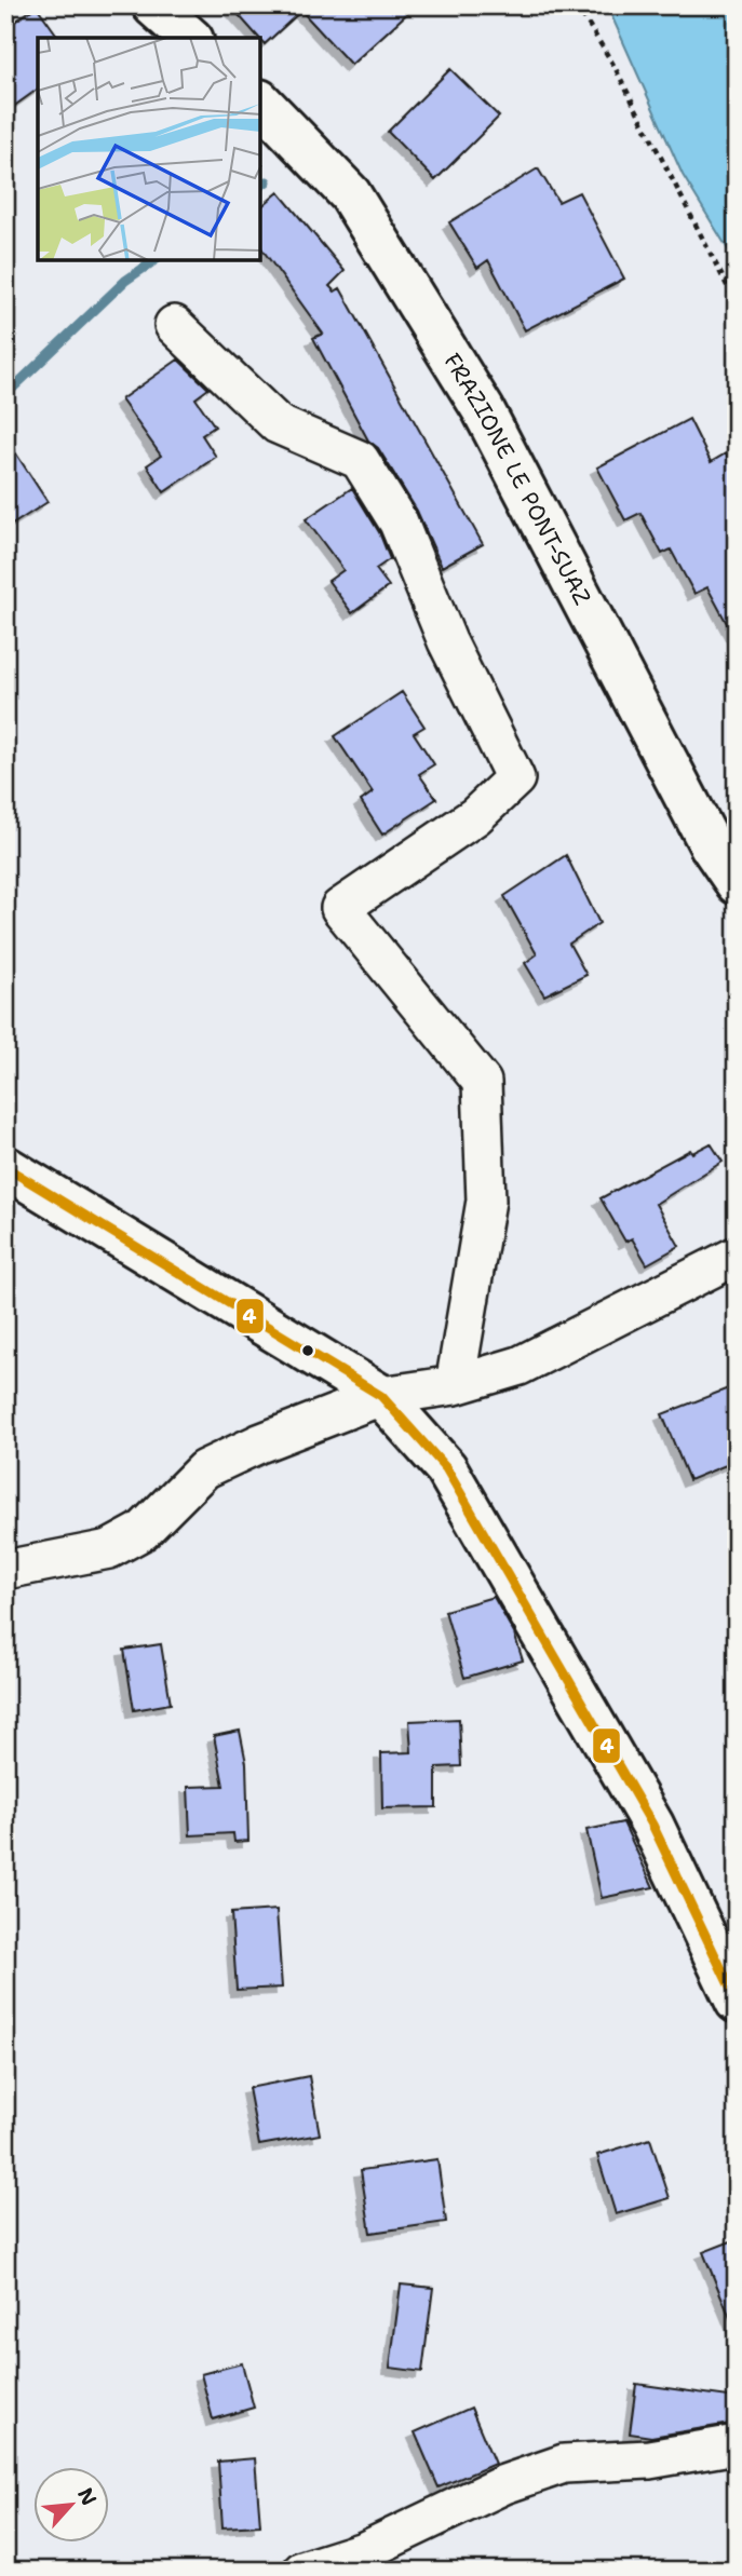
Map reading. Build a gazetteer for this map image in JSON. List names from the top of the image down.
{
  "streets": {
    "main road": ["FRAZIONE LE PONT-SUAZ"]
  },
  "lines": ["transit line 4"],
  "north": "top right"
}
